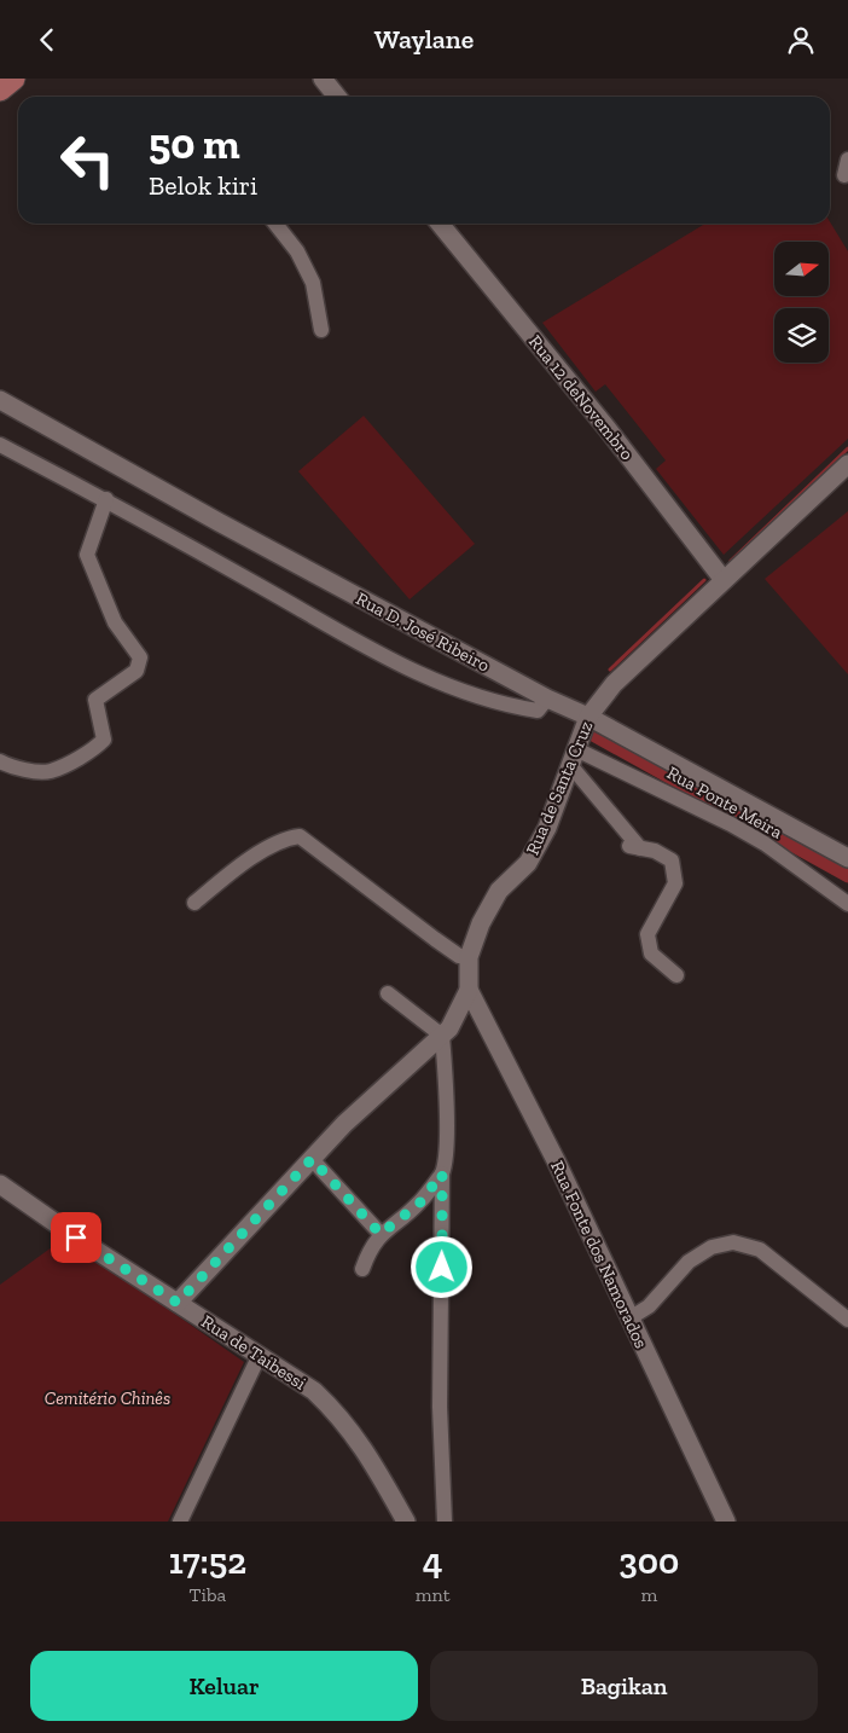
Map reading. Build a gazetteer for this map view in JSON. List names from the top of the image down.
{
  "streets": {
    "street": [
      "Rua 12 deNovembro",
      "Rua D. José Ribeiro",
      "Rua de Santa Cruz",
      "Rua Ponte Meira",
      "Rua Fonte dos Namorados",
      "Rua de Taibessi"
    ]
  },
  "crossings": [
    ["Rua 12 deNovembro", "Rua de Santa Cruz"],
    ["Rua D. José Ribeiro", "Rua de Santa Cruz"],
    ["Rua de Santa Cruz", "Rua Ponte Meira"],
    ["Rua de Santa Cruz", "Rua Fonte dos Namorados"],
    ["Rua de Santa Cruz", "Rua de Taibessi"]
  ],
  "parks": ["Cemitério Chinês"],
  "north": "right",
  "page": {
    "header": "Waylane",
    "turn": ["50 m", "Belok kiri"],
    "eta": [
      "17:52",
      "Tiba",
      "4",
      "mnt",
      "300",
      "m"
    ],
    "buttons": ["Keluar", "Bagikan"]
  }
}
